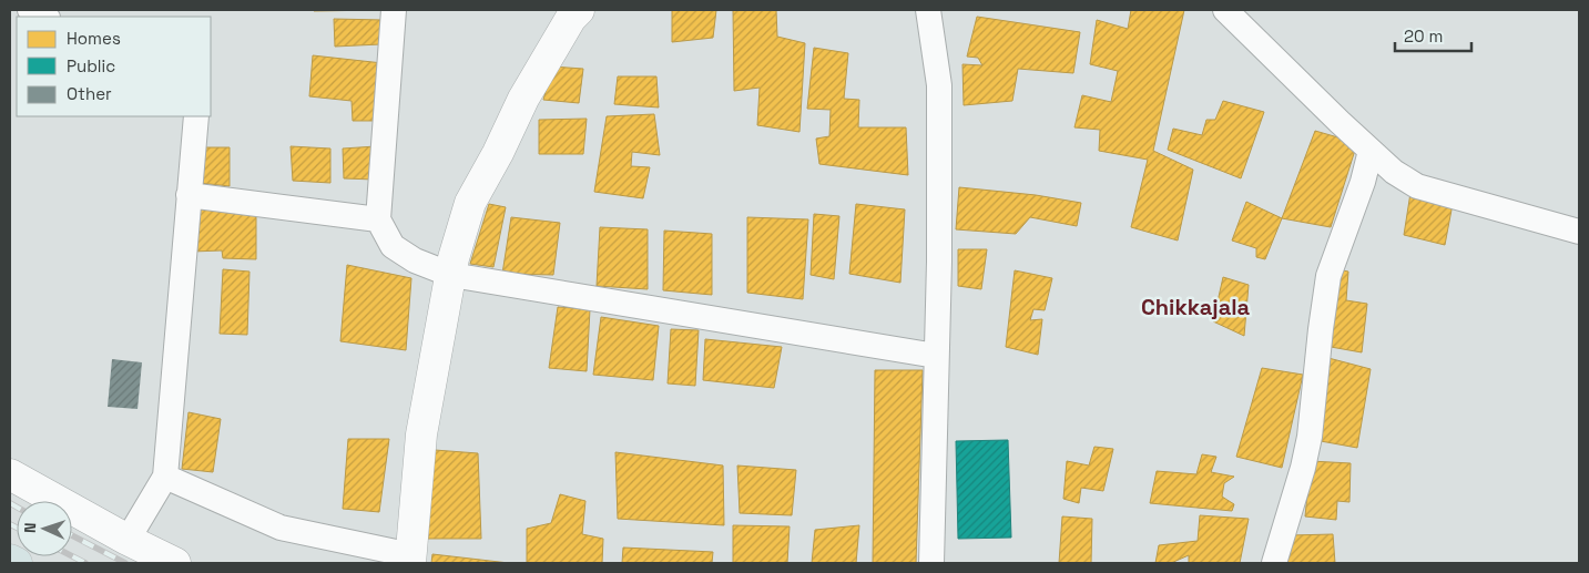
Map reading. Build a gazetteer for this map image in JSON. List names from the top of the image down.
{
  "districts": ["Chikkajala"],
  "legend": ["Homes", "Public", "Other"],
  "scale_bar": "20 m",
  "north": "left"
}
